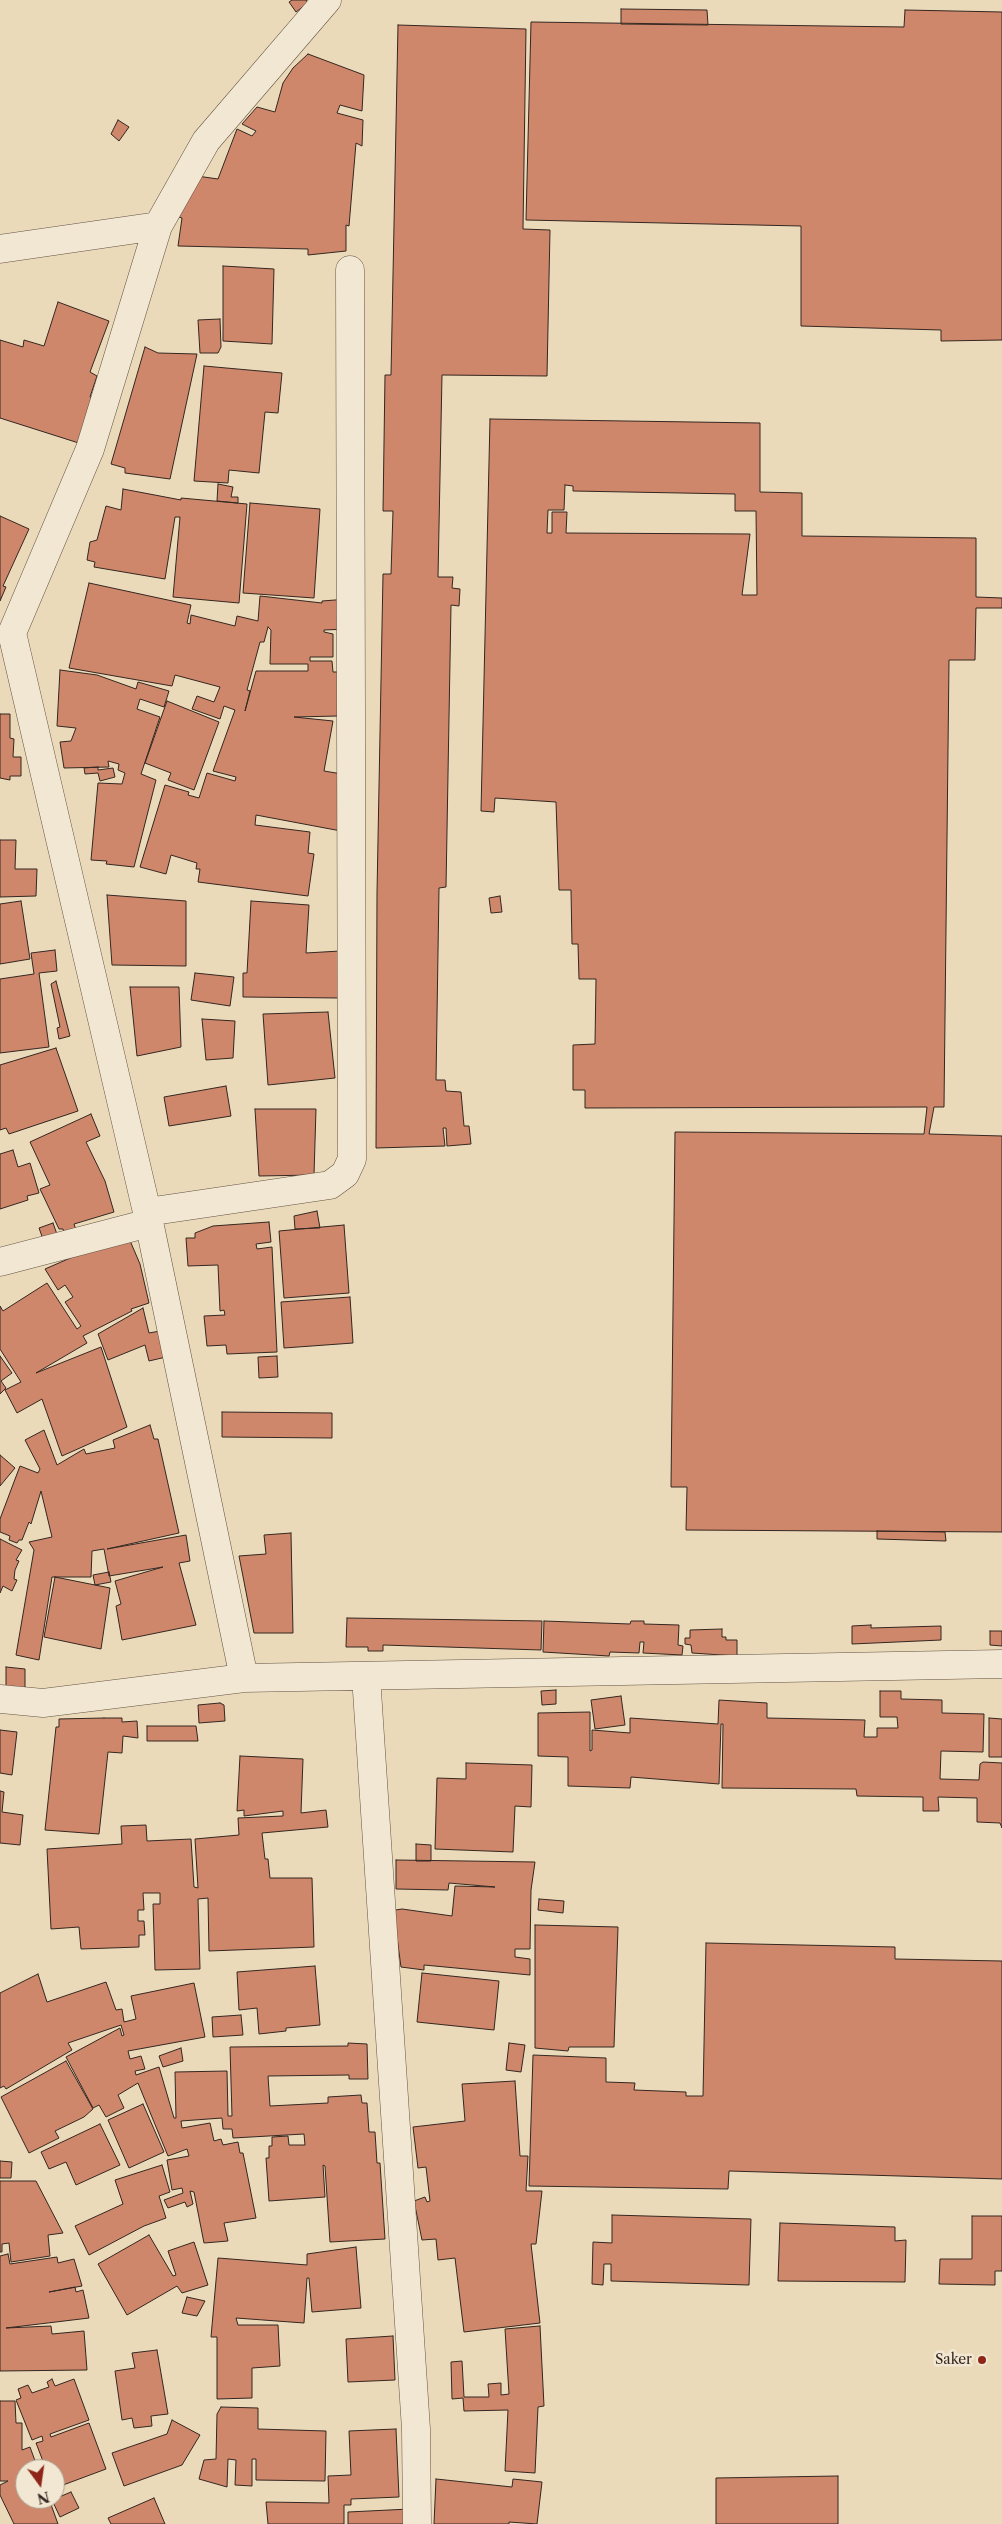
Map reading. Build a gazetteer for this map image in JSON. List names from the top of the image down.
{
  "places": ["Saker"],
  "north": "bottom"
}
